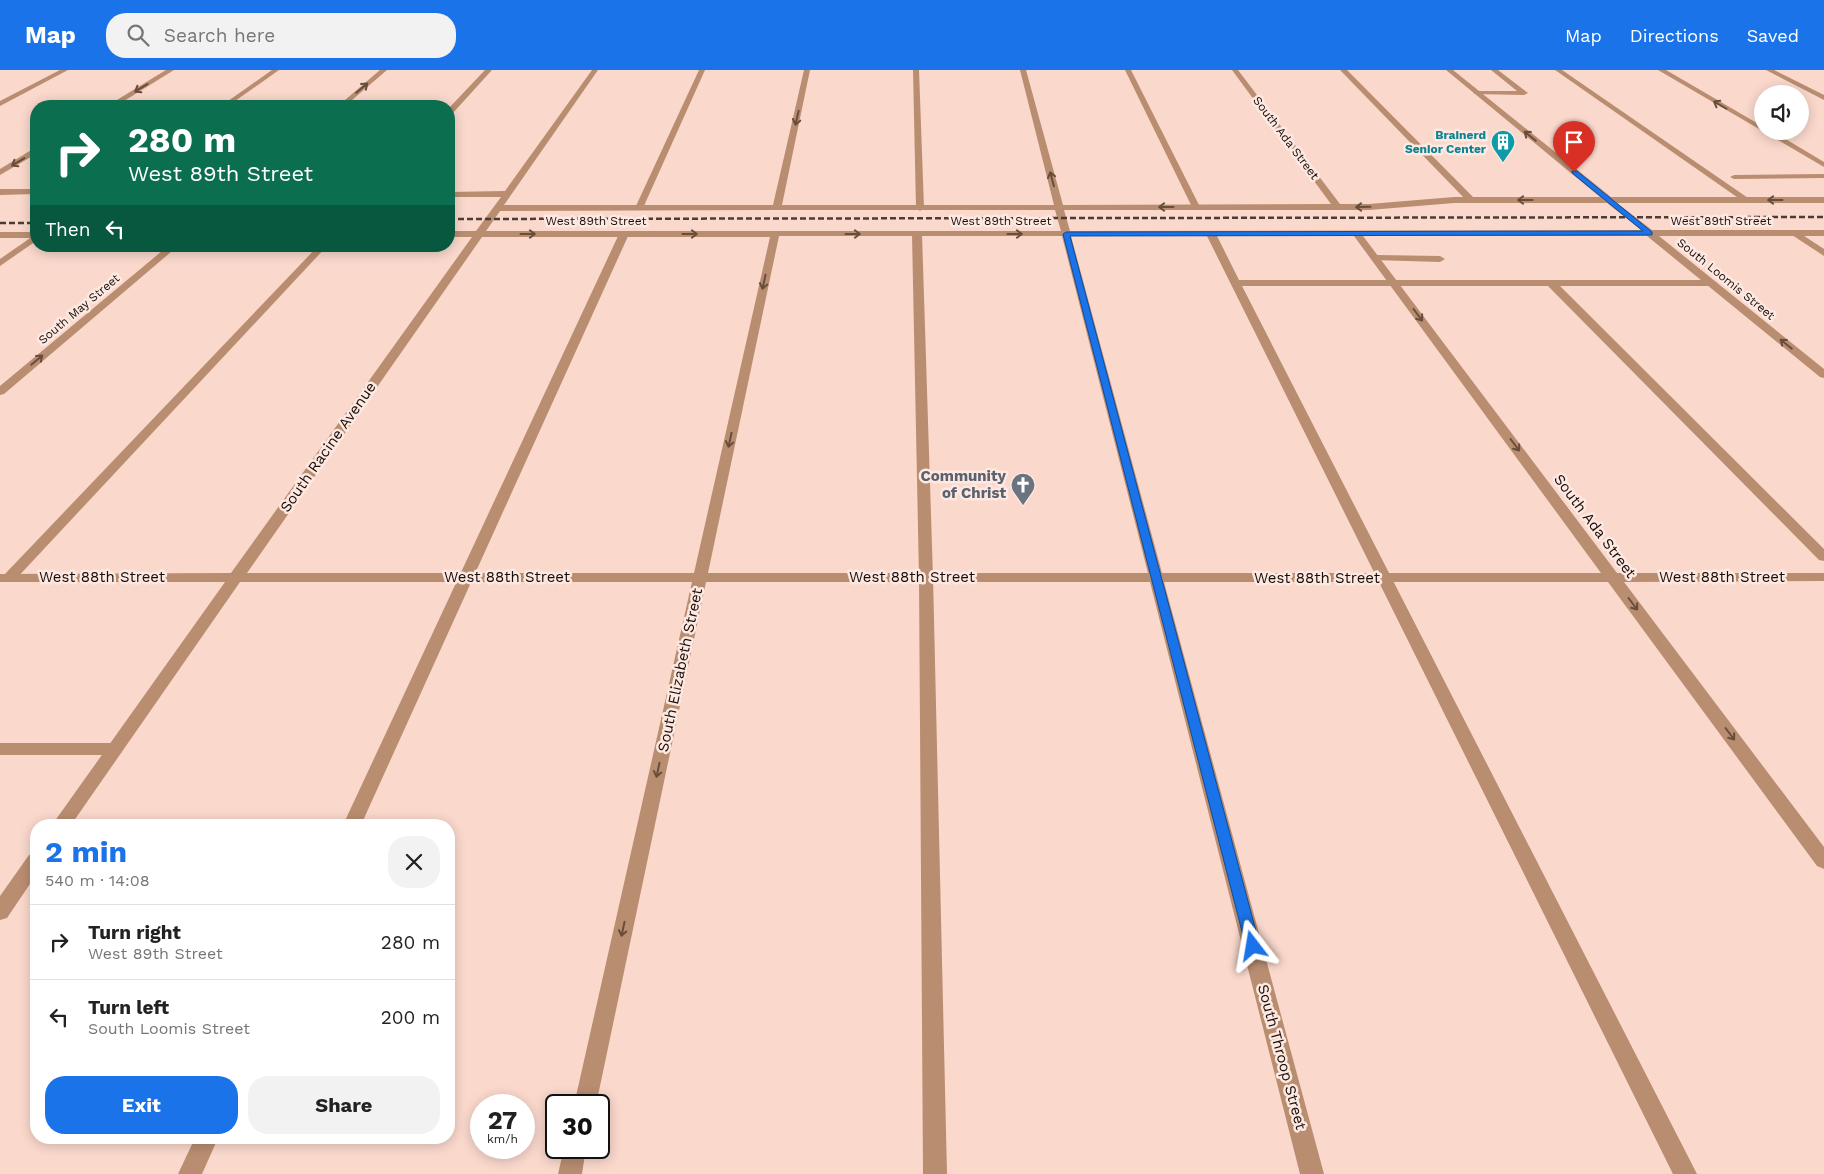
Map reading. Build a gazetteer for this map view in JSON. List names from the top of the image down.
{
  "streets": {
    "street": [
      "South Ada Street",
      "West 89th Street",
      "South Loomis Street",
      "South May Street",
      "South Racine Avenue",
      "West 88th Street",
      "South Elizabeth Street",
      "South Throop Street"
    ]
  },
  "crossings": [
    ["South Ada Street", "West 89th Street"],
    ["South Ada Street", "West 88th Street"],
    ["West 89th Street", "South Loomis Street"],
    ["West 89th Street", "South Racine Avenue"],
    ["West 89th Street", "South Elizabeth Street"],
    ["West 89th Street", "South Throop Street"],
    ["South Racine Avenue", "West 88th Street"],
    ["West 88th Street", "South Elizabeth Street"],
    ["West 88th Street", "South Throop Street"]
  ],
  "one_way": ["South Ada Street", "South Elizabeth Street"],
  "places": {
    "building": ["Brainerd Senior Center"],
    "church": ["Community of Christ"]
  },
  "page": {
    "header": "Map",
    "search": "Search here",
    "nav": ["Map", "Directions", "Saved"],
    "turn": ["280 m", "West 89th Street"],
    "then": "Then",
    "heading": ["2 min", "540 m · 14:08"],
    "list": [
      {
        "name": "Turn right",
        "note": "West 89th Street",
        "value": "280 m"
      },
      {
        "name": "Turn left",
        "note": "South Loomis Street",
        "value": "200 m"
      }
    ],
    "buttons": ["Exit", "Share"],
    "speed": "27 km/h",
    "limit": "30"
  }
}
